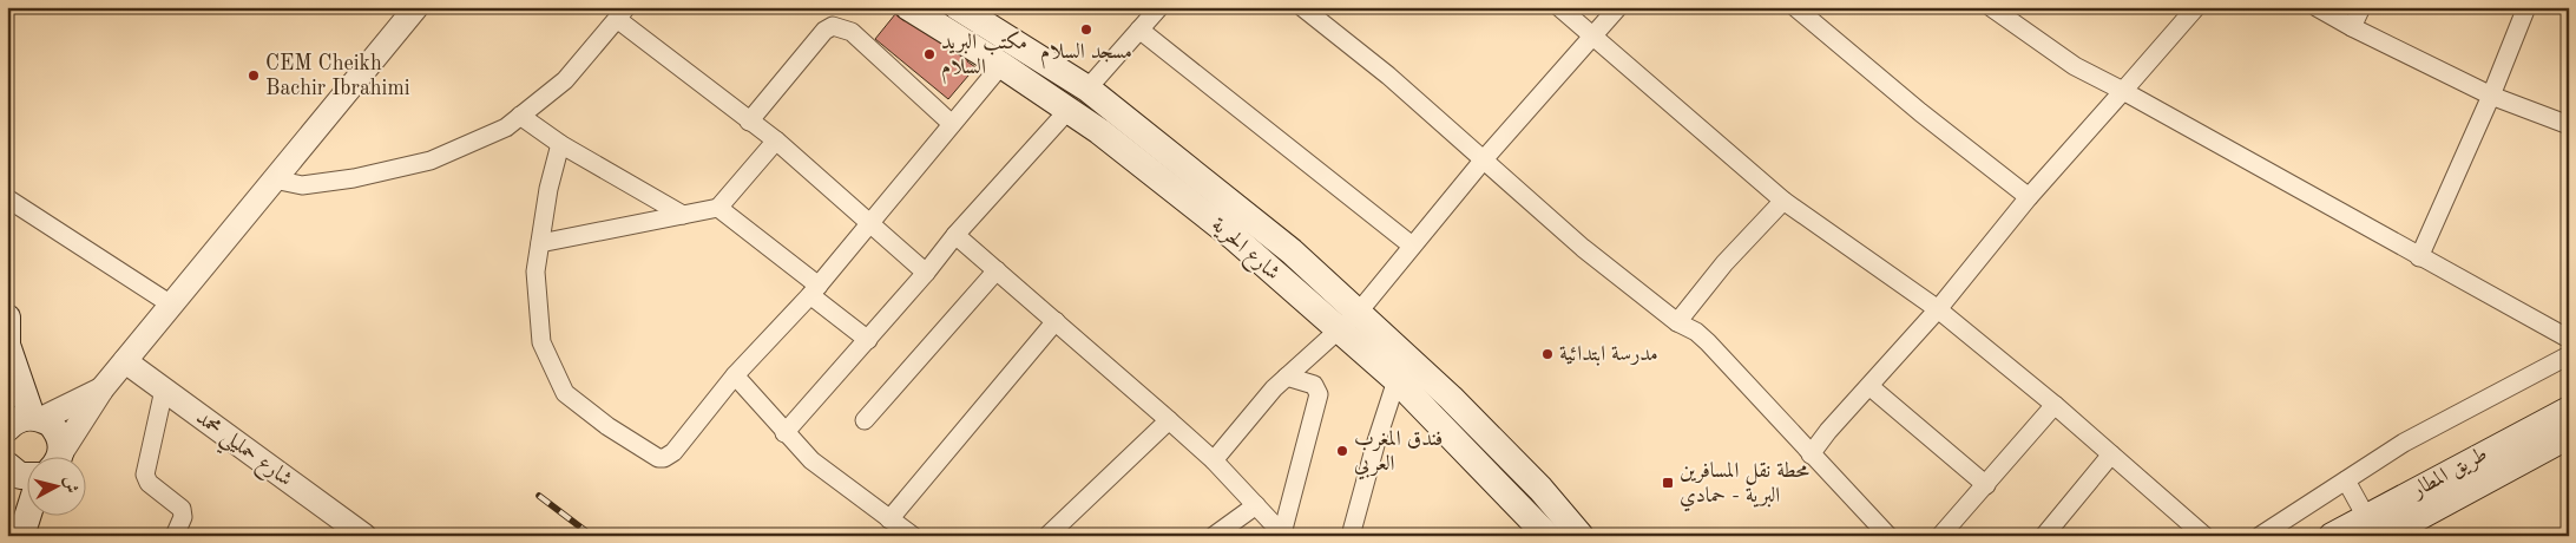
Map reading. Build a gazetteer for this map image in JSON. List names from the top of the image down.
{
  "streets": {
    "main road": ["شارع الحرية", "طريق المطار"],
    "street": ["شارع حمليلي محمد"]
  },
  "places": {
    "other": [
      "مسجد السلام",
      "مكتب البريد السلام",
      "CEM Cheikh Bachir Ibrahimi",
      "مدرسة ابتدائية",
      "فندق المغرب العربي"
    ],
    "transit": ["محطة نقل المسافرين البرية - حمادي"]
  },
  "north": "right"
}
